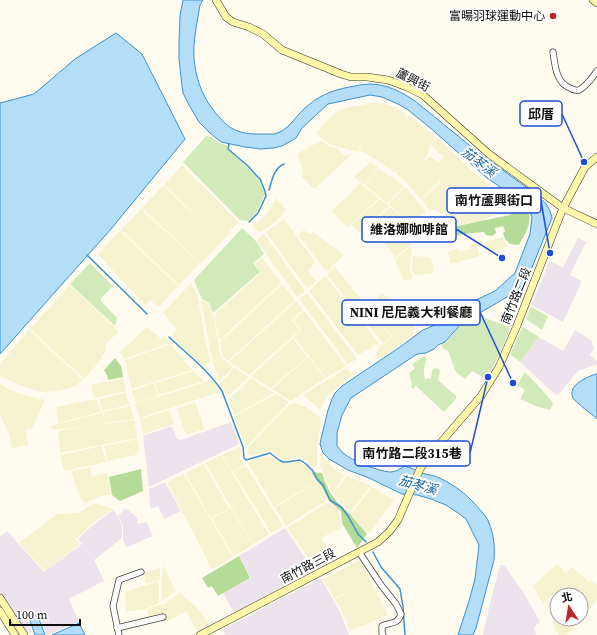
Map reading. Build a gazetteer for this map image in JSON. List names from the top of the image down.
{
  "streets": {
    "street": ["蘆興街", "南竹路二段", "南竹路三段"]
  },
  "crossings": [
    ["蘆興街", "南竹路二段"],
    ["南竹路二段", "南竹路三段"]
  ],
  "water": ["茄苳溪"],
  "places": [
    "富暘羽球運動中心",
    "邱厝",
    "南竹蘆興街口",
    "維洛娜咖啡館",
    "南竹路二段315巷",
    "NINI 尼尼義大利餐廳"
  ],
  "scale_bar": "100 m",
  "north": "top"
}
